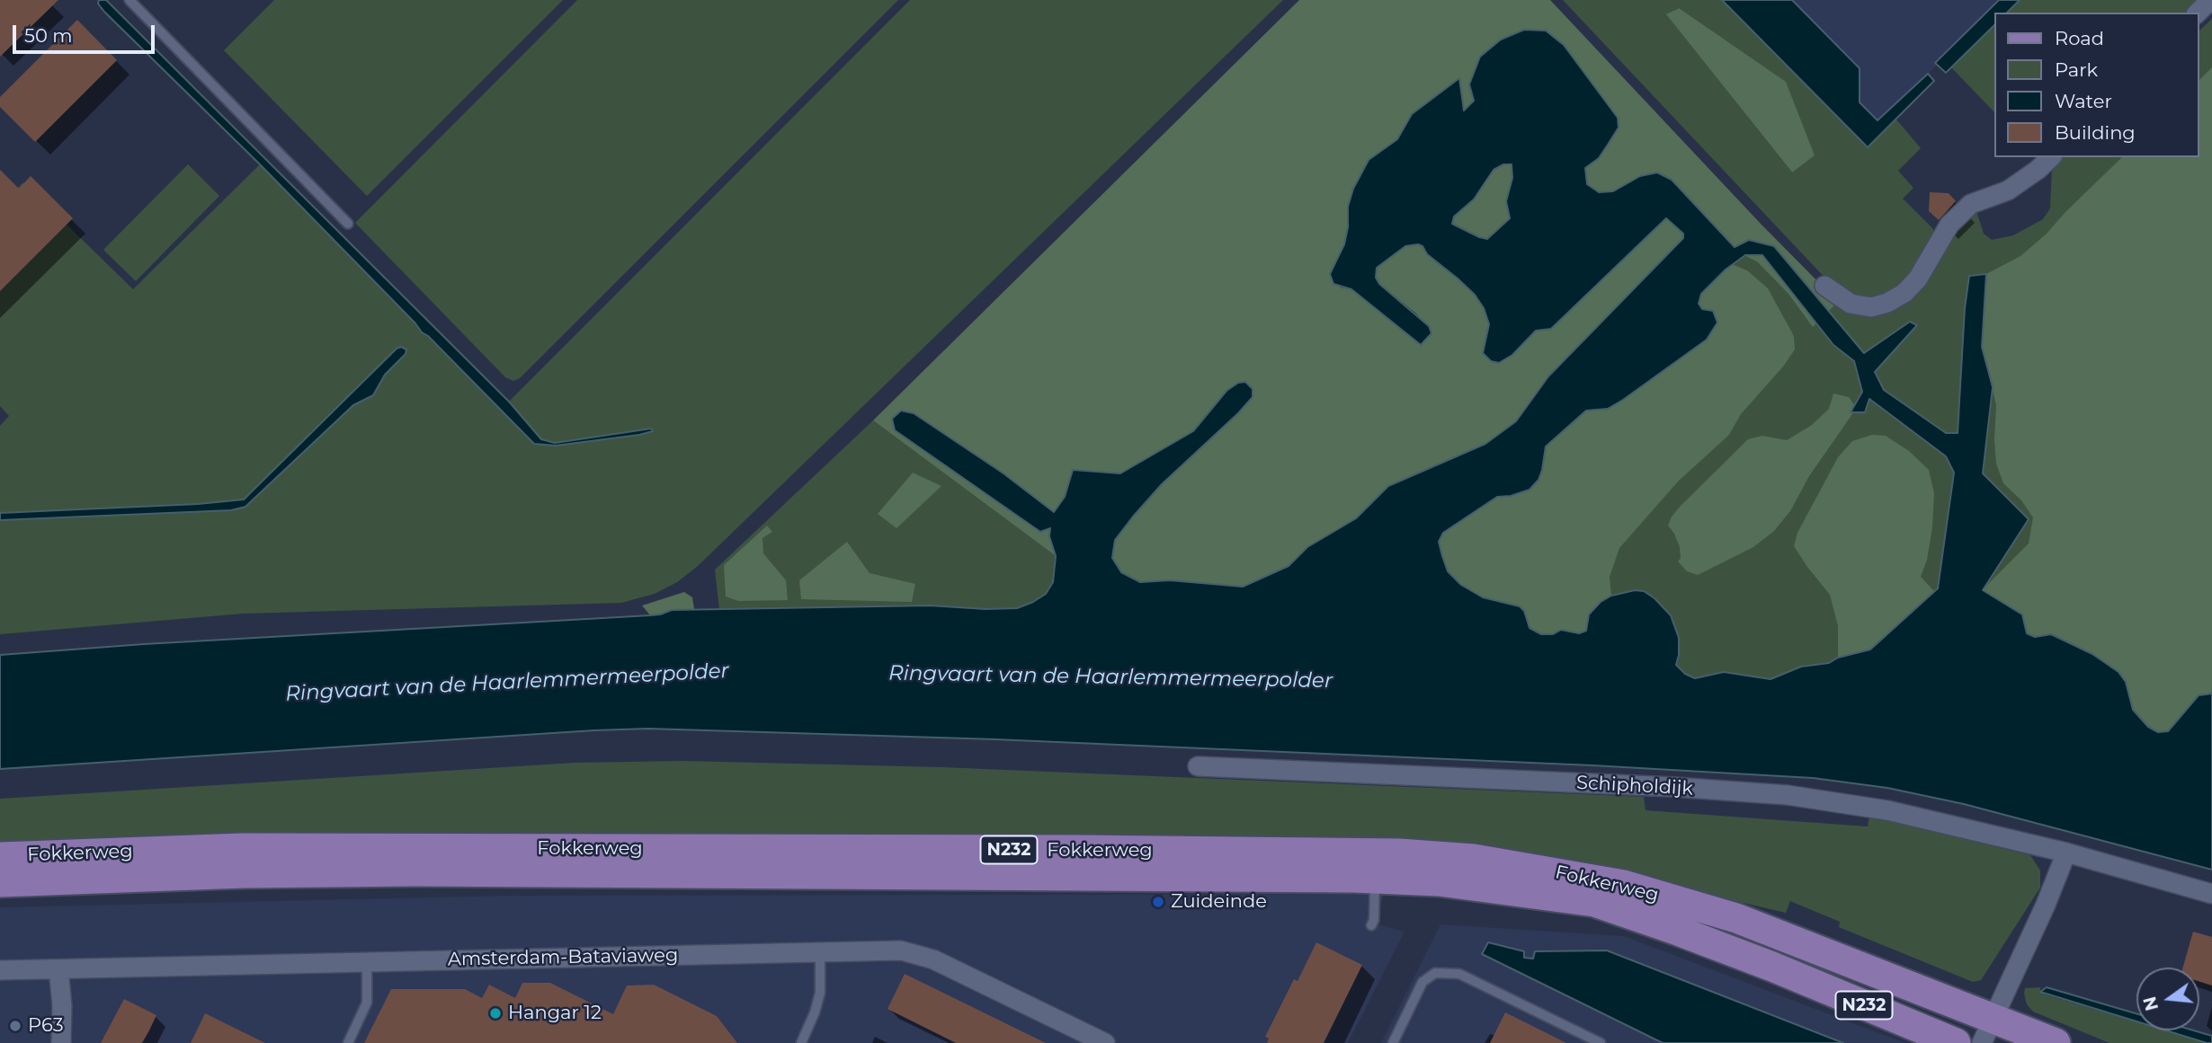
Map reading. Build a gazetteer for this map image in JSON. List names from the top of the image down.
{
  "streets": {
    "main road": ["Fokkerweg", "N232"],
    "street": ["Schipholdijk", "Amsterdam-Bataviaweg"]
  },
  "water": ["Ringvaart van de Haarlemmermeerpolder"],
  "places": ["Zuideinde", "Hangar 12", "P63"],
  "legend": [
    "Road",
    "Park",
    "Water",
    "Building"
  ],
  "scale_bar": "50 m",
  "north": "left"
}
